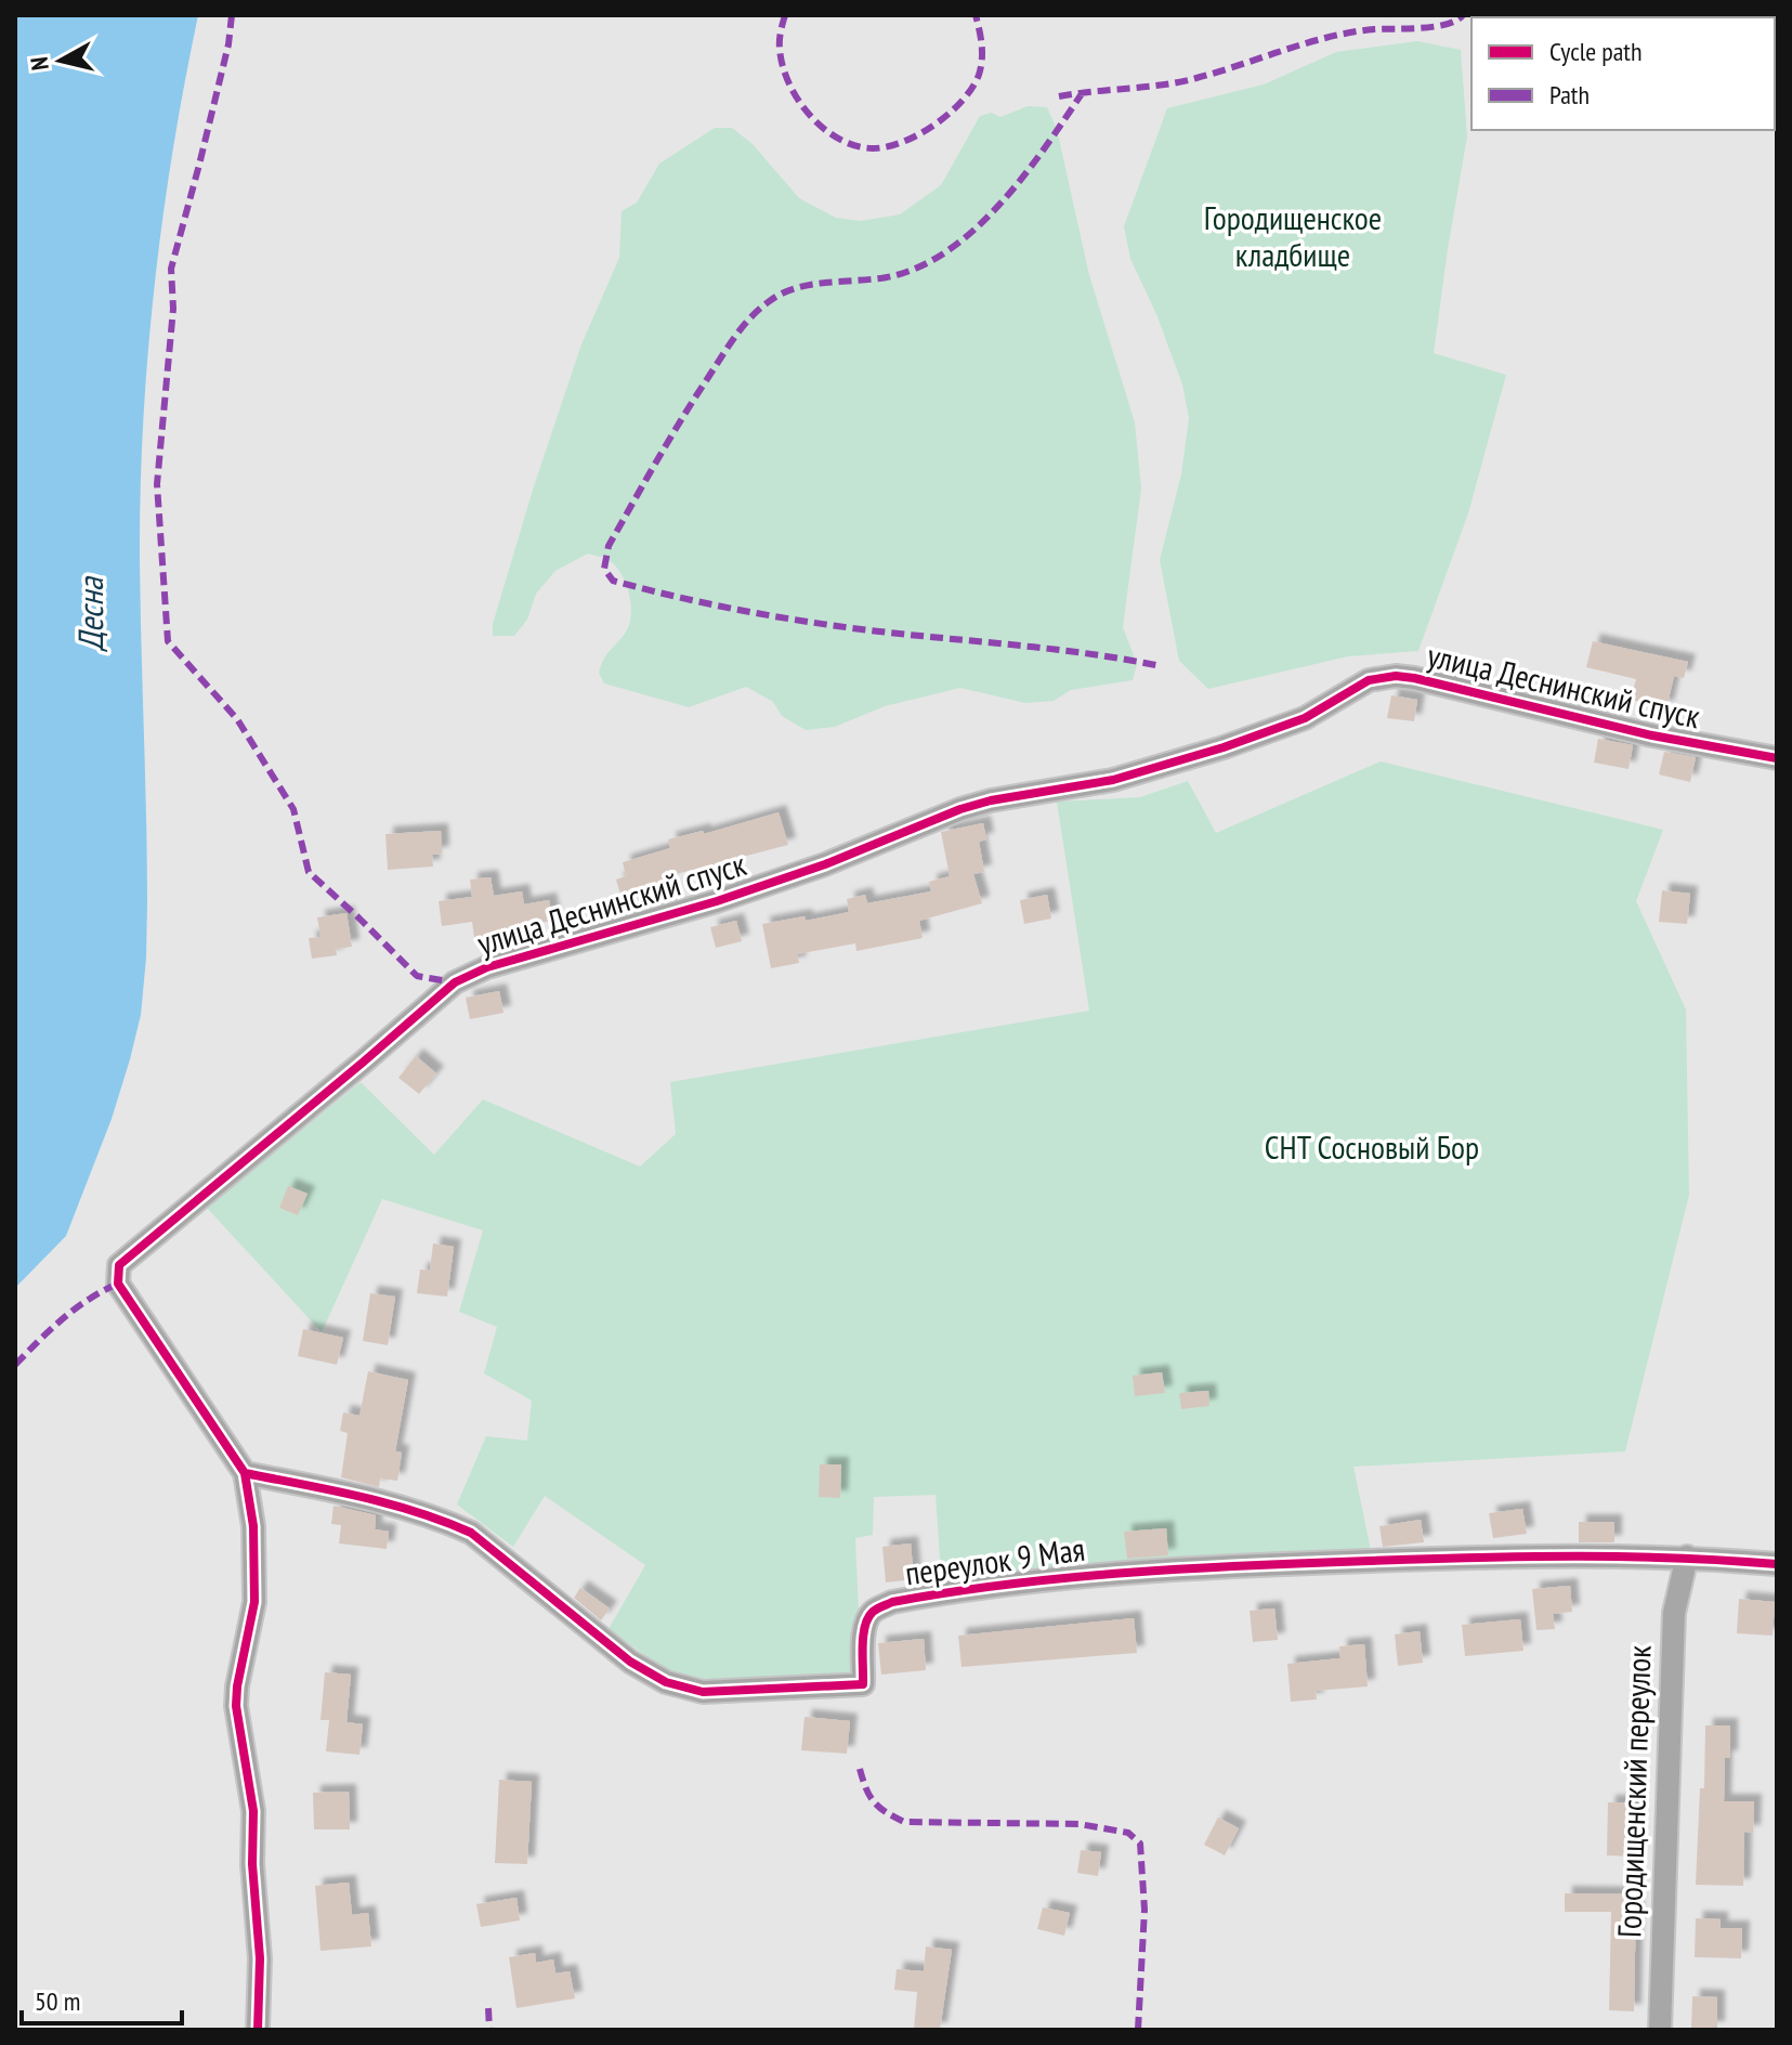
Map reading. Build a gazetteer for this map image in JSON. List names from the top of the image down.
{
  "streets": {
    "street": ["улица Деснинский спуск", "переулок 9 Мая", "Городищенский переулок"]
  },
  "crossings": [
    ["улица Деснинский спуск", "переулок 9 Мая"],
    ["переулок 9 Мая", "Городищенский переулок"]
  ],
  "water": ["Десна"],
  "parks": ["Городищенское кладбище", "СНТ Сосновый Бор"],
  "legend": ["Cycle path", "Path"],
  "scale_bar": "50 m",
  "north": "left"
}
